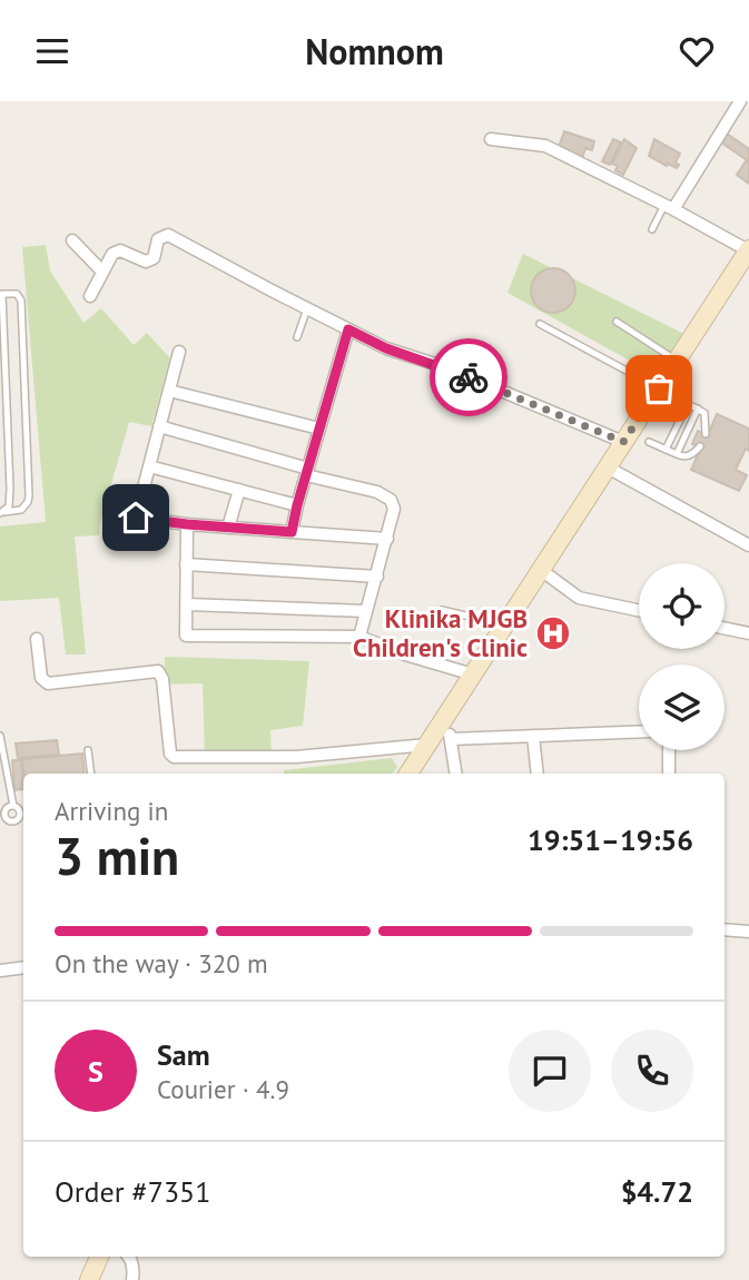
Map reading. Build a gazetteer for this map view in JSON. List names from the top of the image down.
{
  "places": {
    "hospital": ["Klinika MJGB Children's Clinic"]
  },
  "page": {
    "header": "Nomnom",
    "heading": ["3 min", "Arriving in", "19:51–19:56"],
    "panel": [
      "Sam",
      "Courier · 4.9",
      "Order #7351",
      "$4.72"
    ],
    "bar": "On the way · 320 m",
    "round": "S"
  }
}
